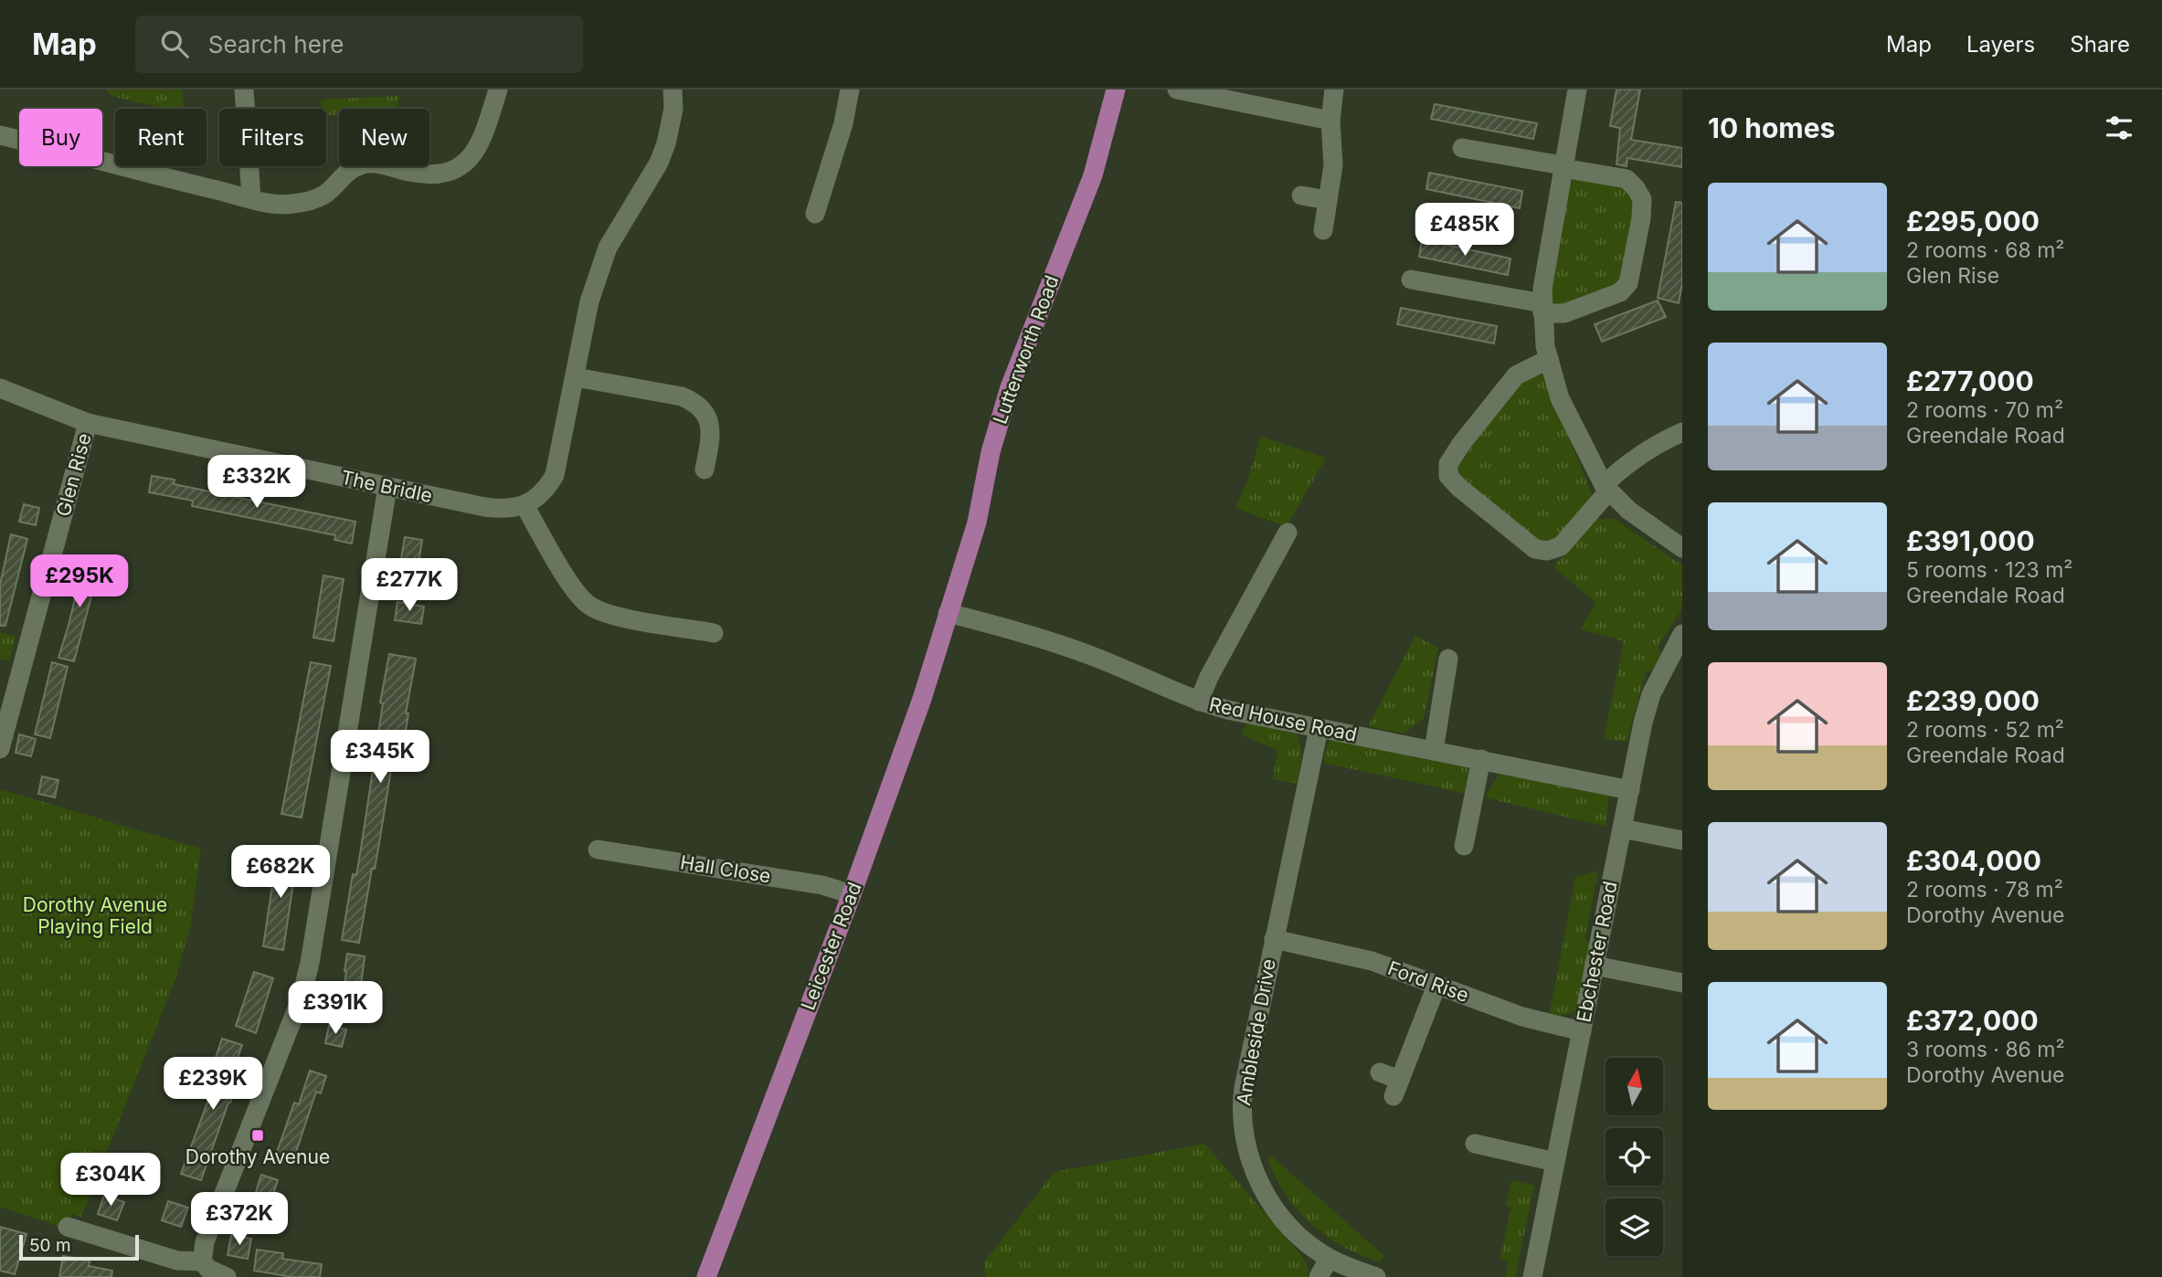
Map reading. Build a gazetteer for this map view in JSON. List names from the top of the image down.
{
  "streets": {
    "main road": ["Lutterworth Road", "Leicester Road"],
    "street": [
      "Glen Rise",
      "The Bridle",
      "Red House Road",
      "Hall Close",
      "Ebchester Road",
      "Ford Rise",
      "Ambleside Drive"
    ]
  },
  "crossings": [
    ["Lutterworth Road", "Red House Road"],
    ["Lutterworth Road", "Leicester Road"],
    ["Glen Rise", "The Bridle"],
    ["Red House Road", "Leicester Road"],
    ["Red House Road", "Ebchester Road"],
    ["Red House Road", "Ambleside Drive"],
    ["Hall Close", "Leicester Road"],
    ["Ebchester Road", "Ford Rise"],
    ["Ford Rise", "Ambleside Drive"]
  ],
  "parks": ["Dorothy Avenue Playing Field"],
  "places": {
    "transit": ["Dorothy Avenue"]
  },
  "scale_bar": "50 m",
  "north": "top",
  "page": {
    "header": "Map",
    "search": "Search here",
    "nav": ["Map", "Layers", "Share"],
    "heading": "10 homes",
    "chip": [
      "Buy",
      "Rent",
      "Filters",
      "New"
    ],
    "list": [
      {
        "name": "£295,000",
        "note": "2 rooms · 68 m² · Glen Rise"
      },
      {
        "name": "£277,000",
        "note": "2 rooms · 70 m² · Greendale Road"
      },
      {
        "name": "£391,000",
        "note": "5 rooms · 123 m² · Greendale Road"
      },
      {
        "name": "£239,000",
        "note": "2 rooms · 52 m² · Greendale Road"
      },
      {
        "name": "£304,000",
        "note": "2 rooms · 78 m² · Dorothy Avenue"
      },
      {
        "name": "£372,000",
        "note": "3 rooms · 86 m² · Dorothy Avenue"
      }
    ],
    "price": [
      "£485K",
      "£332K",
      "£295K",
      "£277K",
      "£345K",
      "£682K",
      "£391K",
      "£239K",
      "£304K",
      "£372K"
    ],
    "scale": "50 m"
  }
}
